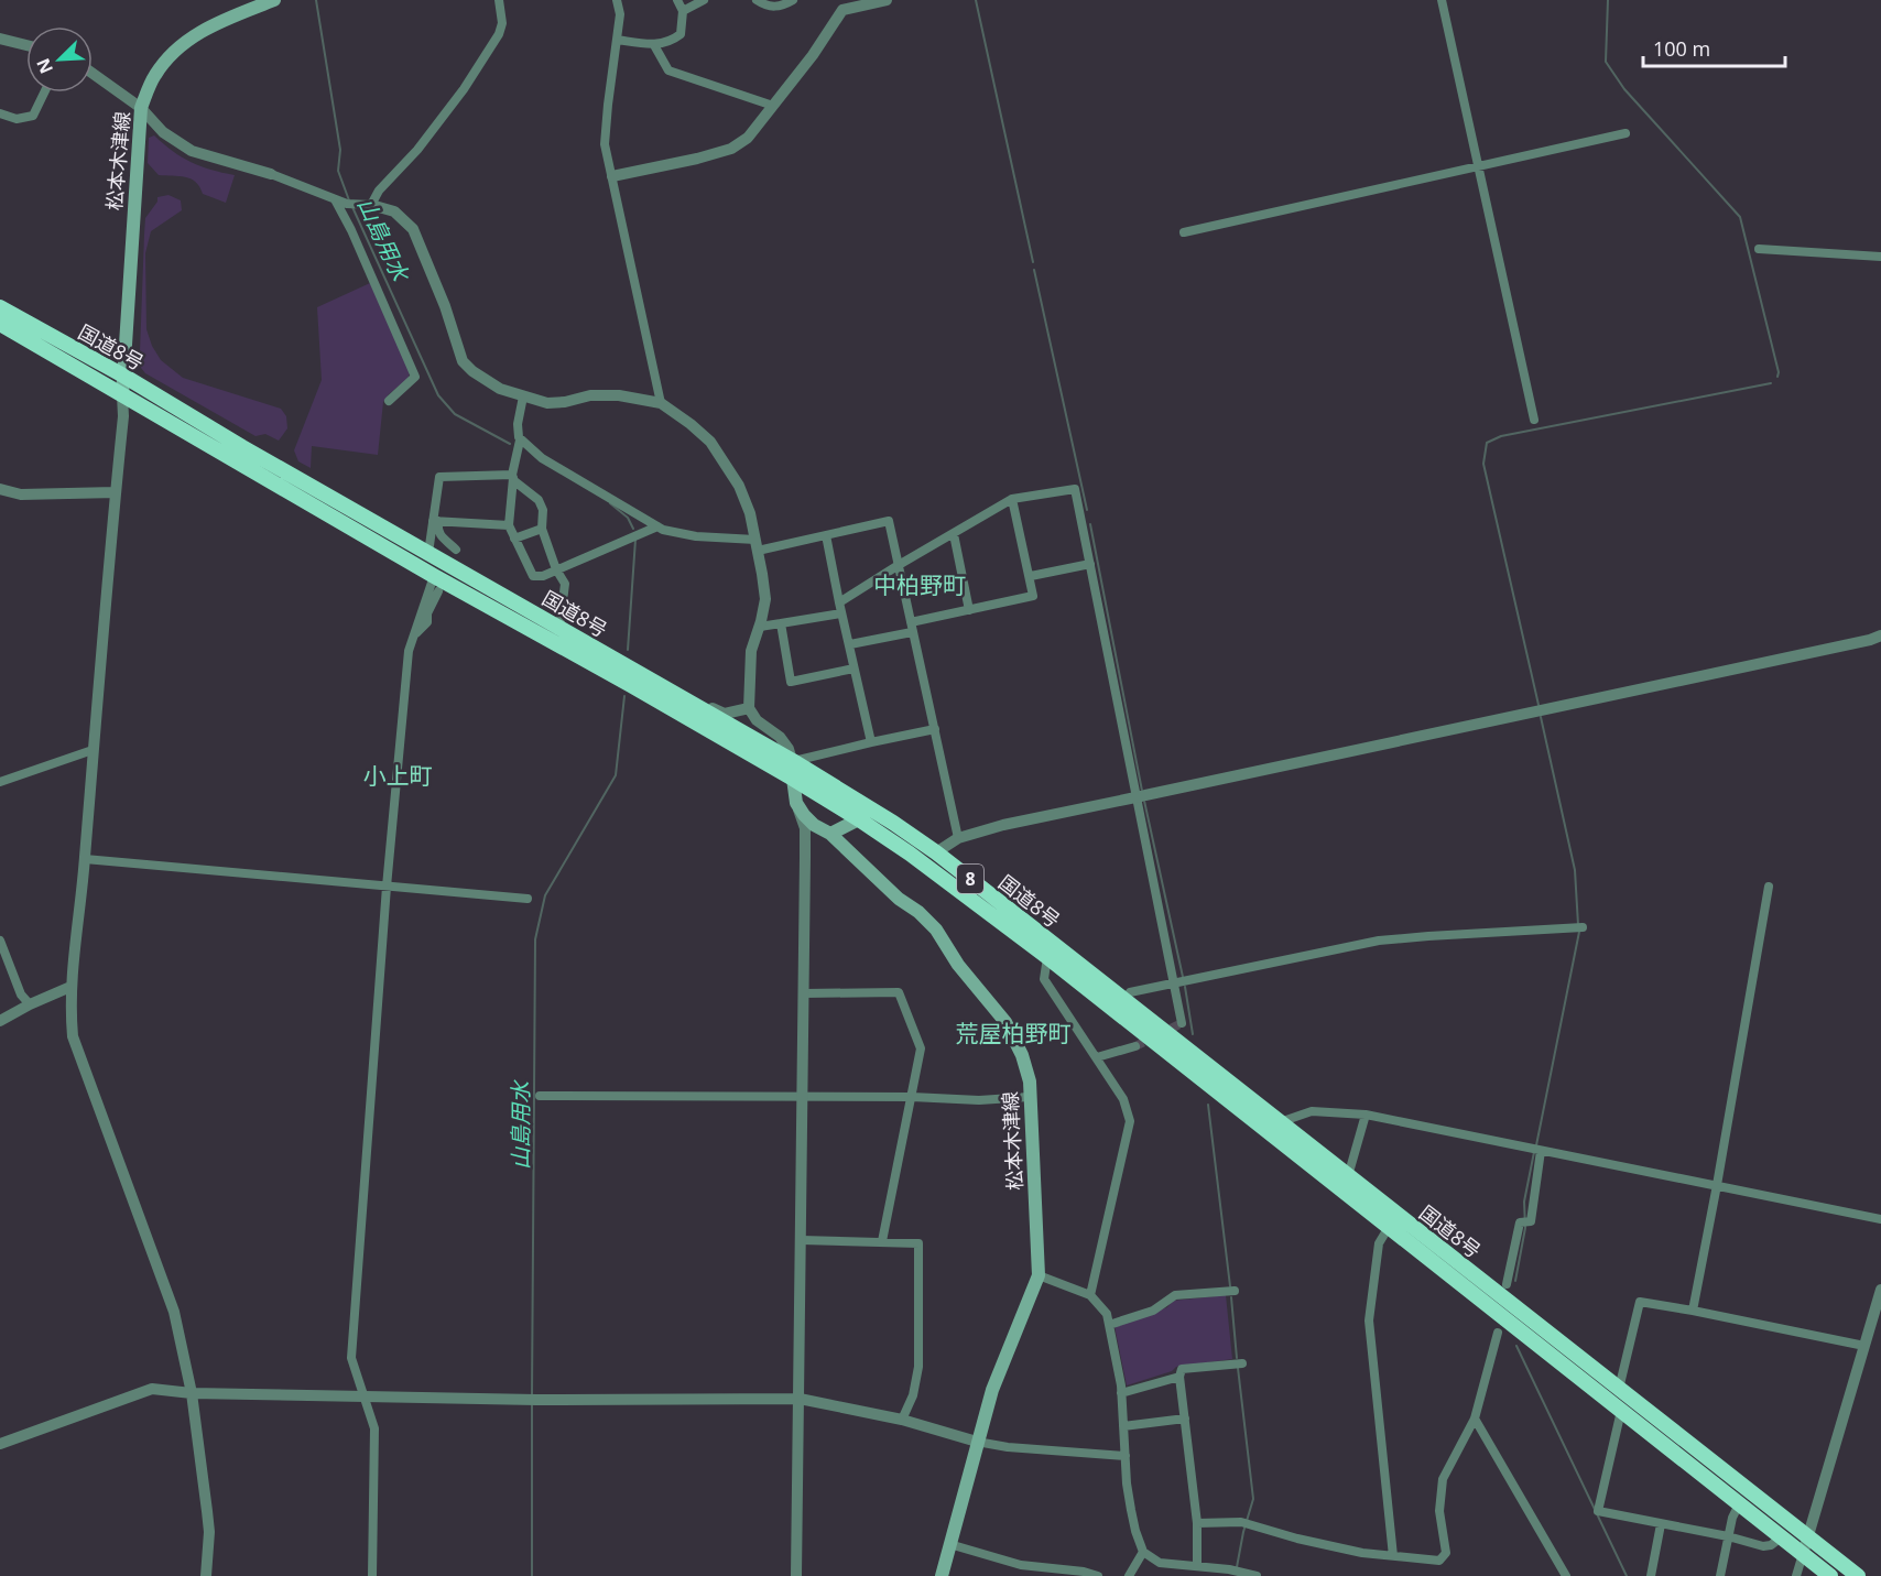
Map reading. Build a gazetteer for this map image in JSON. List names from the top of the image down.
{
  "streets": {
    "highway": ["国道8号", "8"],
    "main road": ["松本木津線"]
  },
  "crossings": [
    ["松本木津線", "国道8号"]
  ],
  "districts": ["中柏野町", "小上町", "荒屋柏野町"],
  "water": ["山島用水"],
  "scale_bar": "100 m",
  "north": "bottom left"
}
